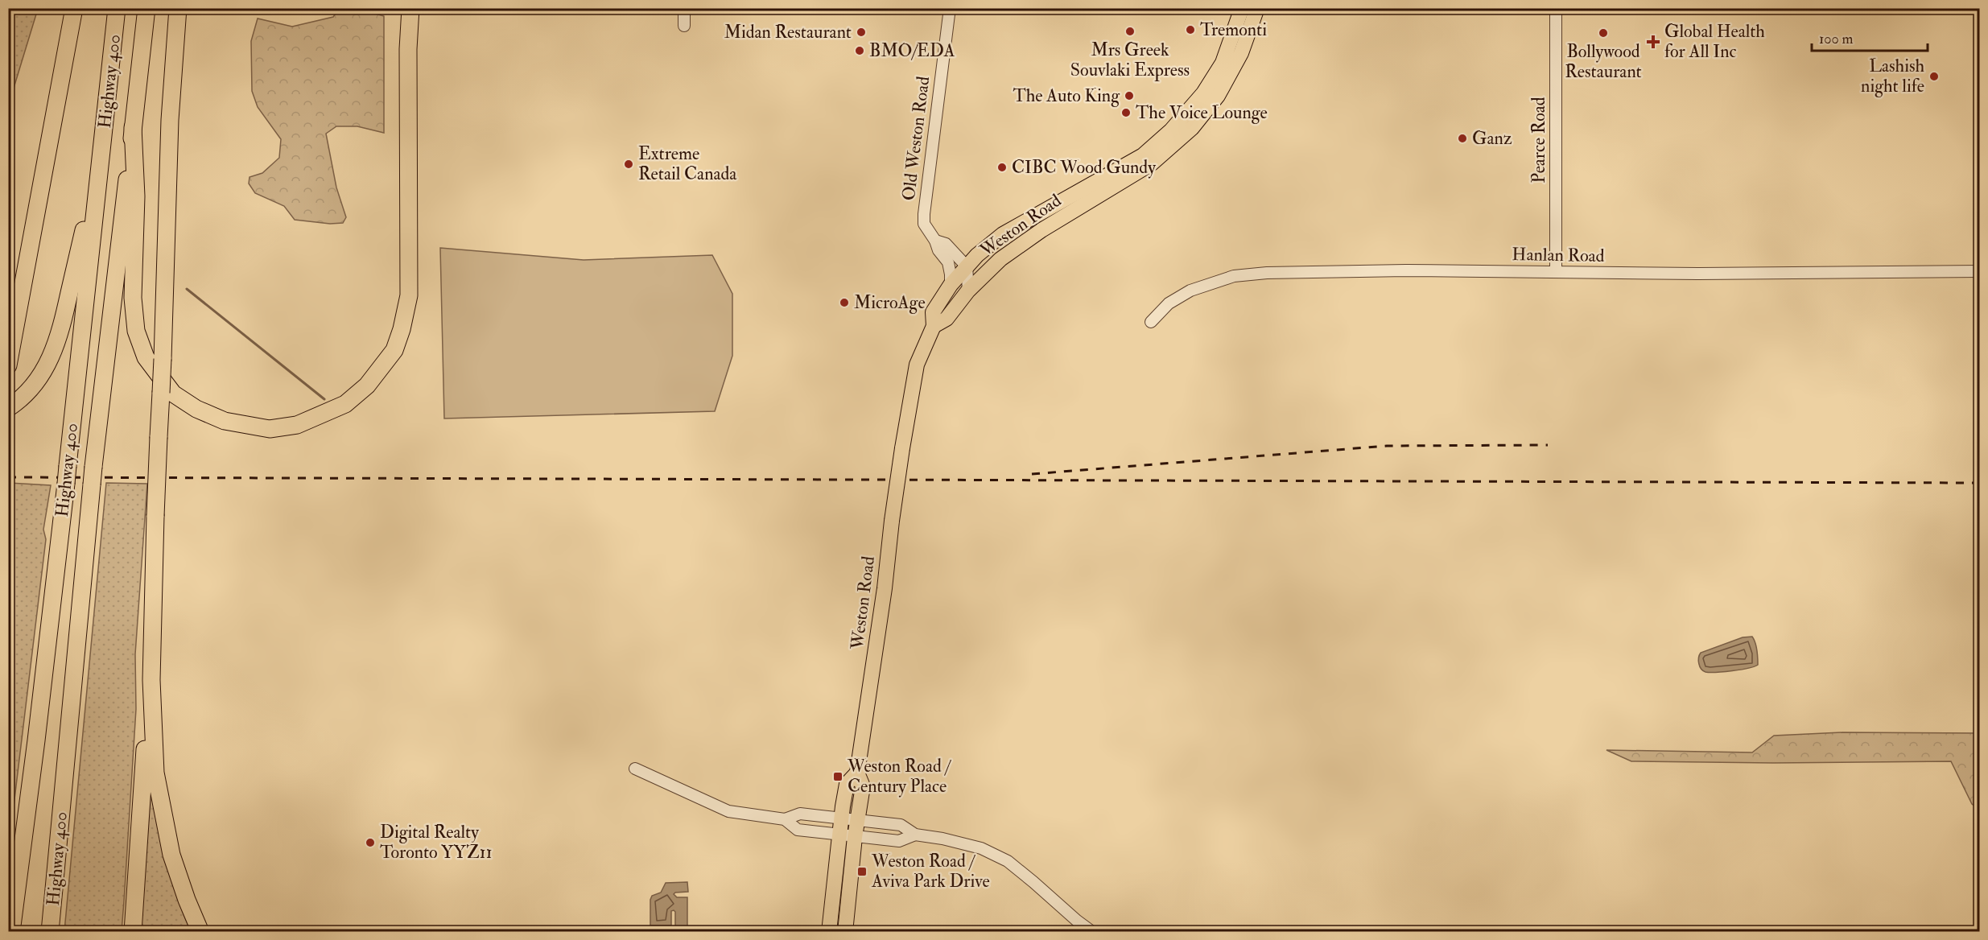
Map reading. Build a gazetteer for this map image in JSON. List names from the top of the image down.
{
  "streets": {
    "highway": ["Highway 400"],
    "main road": ["Weston Road"],
    "street": ["Old Weston Road", "Pearce Road", "Hanlan Road"]
  },
  "crossings": [
    ["Old Weston Road", "Weston Road"],
    ["Pearce Road", "Hanlan Road"]
  ],
  "places": {
    "other": [
      "Tremonti",
      "Mrs Greek Souvlaki Express",
      "Midan Restaurant",
      "Bollywood Restaurant",
      "BMO/EDA",
      "Lashish night life",
      "The Auto King",
      "The Voice Lounge",
      "Ganz",
      "Extreme Retail Canada",
      "CIBC Wood Gundy",
      "MicroAge",
      "Digital Realty Toronto YYZ11"
    ],
    "health": ["Global Health for All Inc"],
    "transit": ["Weston Road / Century Place", "Weston Road / Aviva Park Drive"]
  },
  "scale_bar": "100 m"
}
